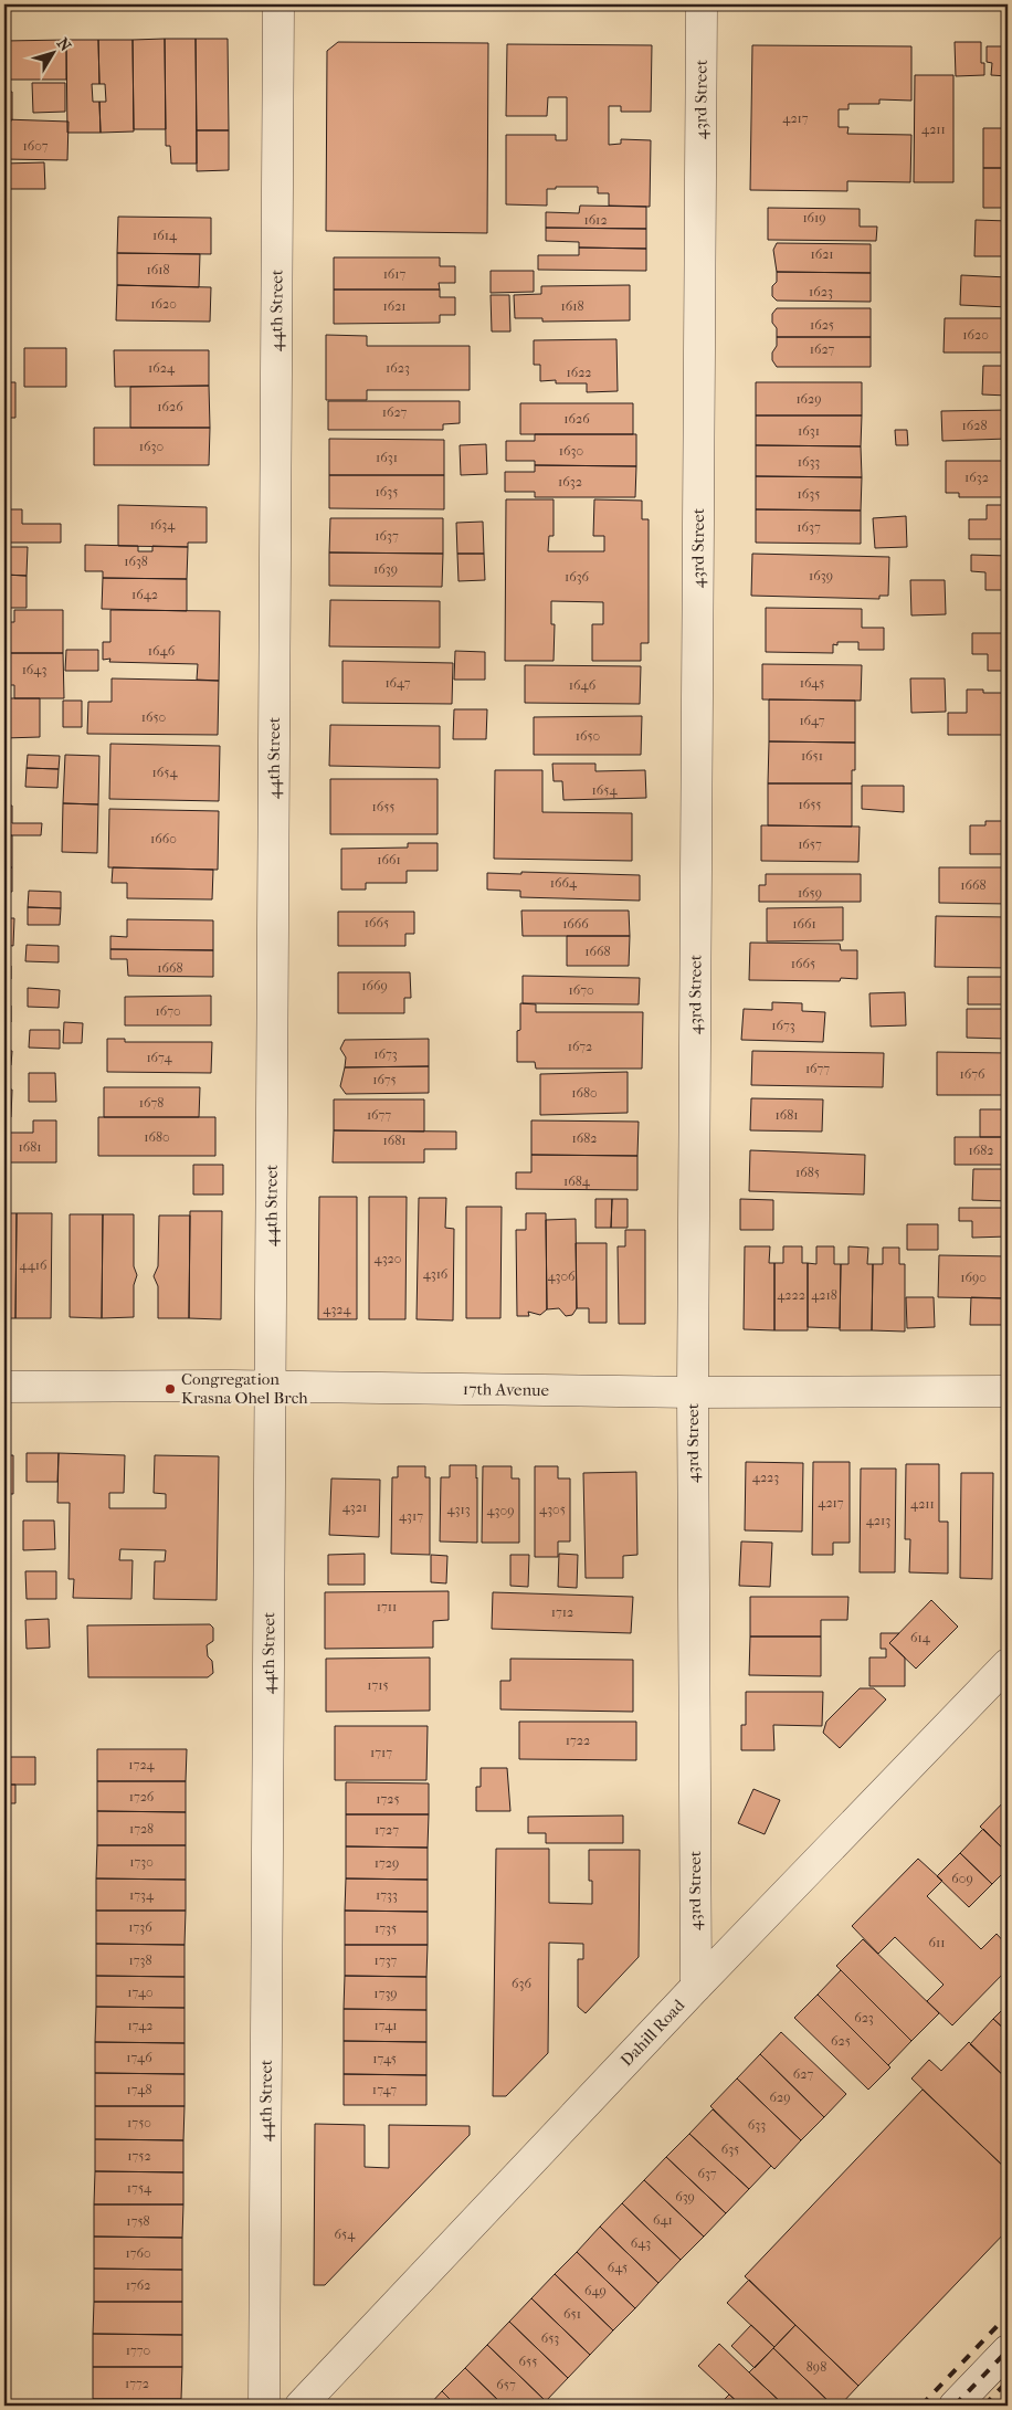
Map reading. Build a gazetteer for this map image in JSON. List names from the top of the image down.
{
  "streets": {
    "street": [
      "43rd Street",
      "44th Street",
      "17th Avenue",
      "Dahill Road"
    ]
  },
  "crossings": [
    ["43rd Street", "17th Avenue"],
    ["43rd Street", "Dahill Road"],
    ["44th Street", "17th Avenue"]
  ],
  "places": ["Congregation Krasna Ohel Brch"],
  "house_numbers": [
    "4217",
    "4211",
    "1607",
    "1619",
    "1612",
    "1614",
    "1621",
    "1618",
    "1617",
    "1623",
    "1620",
    "1621",
    "1618",
    "1625",
    "1620",
    "1627",
    "1624",
    "1623",
    "1622",
    "1629",
    "1626",
    "1627",
    "1626",
    "1628",
    "1631",
    "1630",
    "1630",
    "1631",
    "1633",
    "1632",
    "1632",
    "1635",
    "1635",
    "1634",
    "1637",
    "1637",
    "1638",
    "1639",
    "1639",
    "1636",
    "1642",
    "1646",
    "1643",
    "1647",
    "1645",
    "1646",
    "1650",
    "1647",
    "1650",
    "1651",
    "1654",
    "1654",
    "1655",
    "1655",
    "1660",
    "1657",
    "1661",
    "1664",
    "1668",
    "1659",
    "1665",
    "1666",
    "1661",
    "1668",
    "1665",
    "1668",
    "1669",
    "1670",
    "1670",
    "1673",
    "1672",
    "1673",
    "1674",
    "1677",
    "1676",
    "1675",
    "1680",
    "1678",
    "1677",
    "1681",
    "1680",
    "1682",
    "1681",
    "1681",
    "1682",
    "1685",
    "1684",
    "4320",
    "4416",
    "4316",
    "4306",
    "1690",
    "4222",
    "4218",
    "4324",
    "4223",
    "4217",
    "4211",
    "4321",
    "4313",
    "4305",
    "4309",
    "4317",
    "4213",
    "1711",
    "1712",
    "614",
    "1715",
    "1722",
    "1717",
    "1724",
    "1726",
    "1725",
    "1728",
    "1727",
    "1730",
    "1729",
    "609",
    "1734",
    "1733",
    "1736",
    "1735",
    "611",
    "1738",
    "1737",
    "636",
    "1740",
    "1739",
    "623",
    "1742",
    "1741",
    "625",
    "1746",
    "1745",
    "627",
    "1748",
    "1747",
    "629",
    "1750",
    "633",
    "635",
    "1752",
    "637",
    "1754",
    "639",
    "641",
    "1758",
    "654",
    "643",
    "1760",
    "645",
    "1762",
    "649",
    "651",
    "653",
    "1770",
    "655",
    "898",
    "1772",
    "657"
  ],
  "north": "top right"
}
